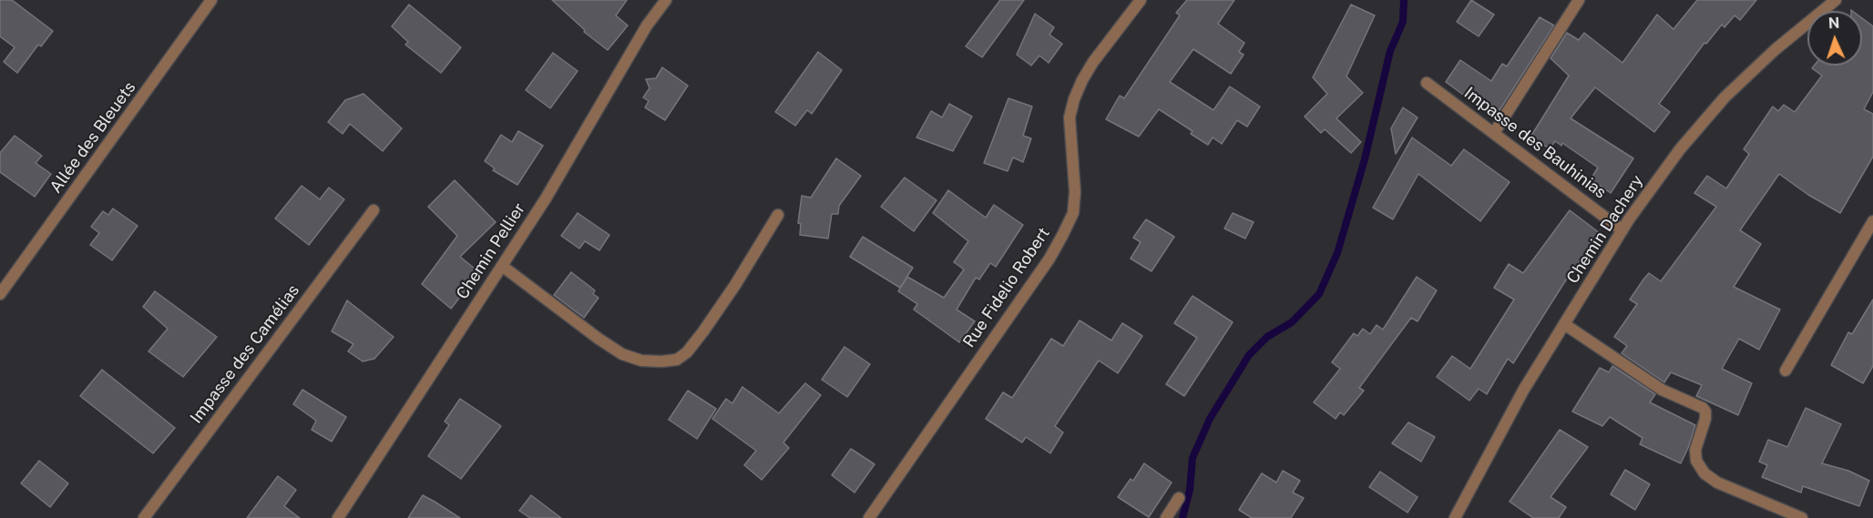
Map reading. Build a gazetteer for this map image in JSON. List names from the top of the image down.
{
  "streets": {
    "street": [
      "Allée des Bleuets",
      "Impasse des Bauhinias",
      "Chemin Dachery",
      "Chemin Pellier",
      "Rue Fidelio Robert",
      "Impasse des Camélias"
    ]
  },
  "crossings": [
    ["Impasse des Bauhinias", "Chemin Dachery"]
  ],
  "north": "top"
}
